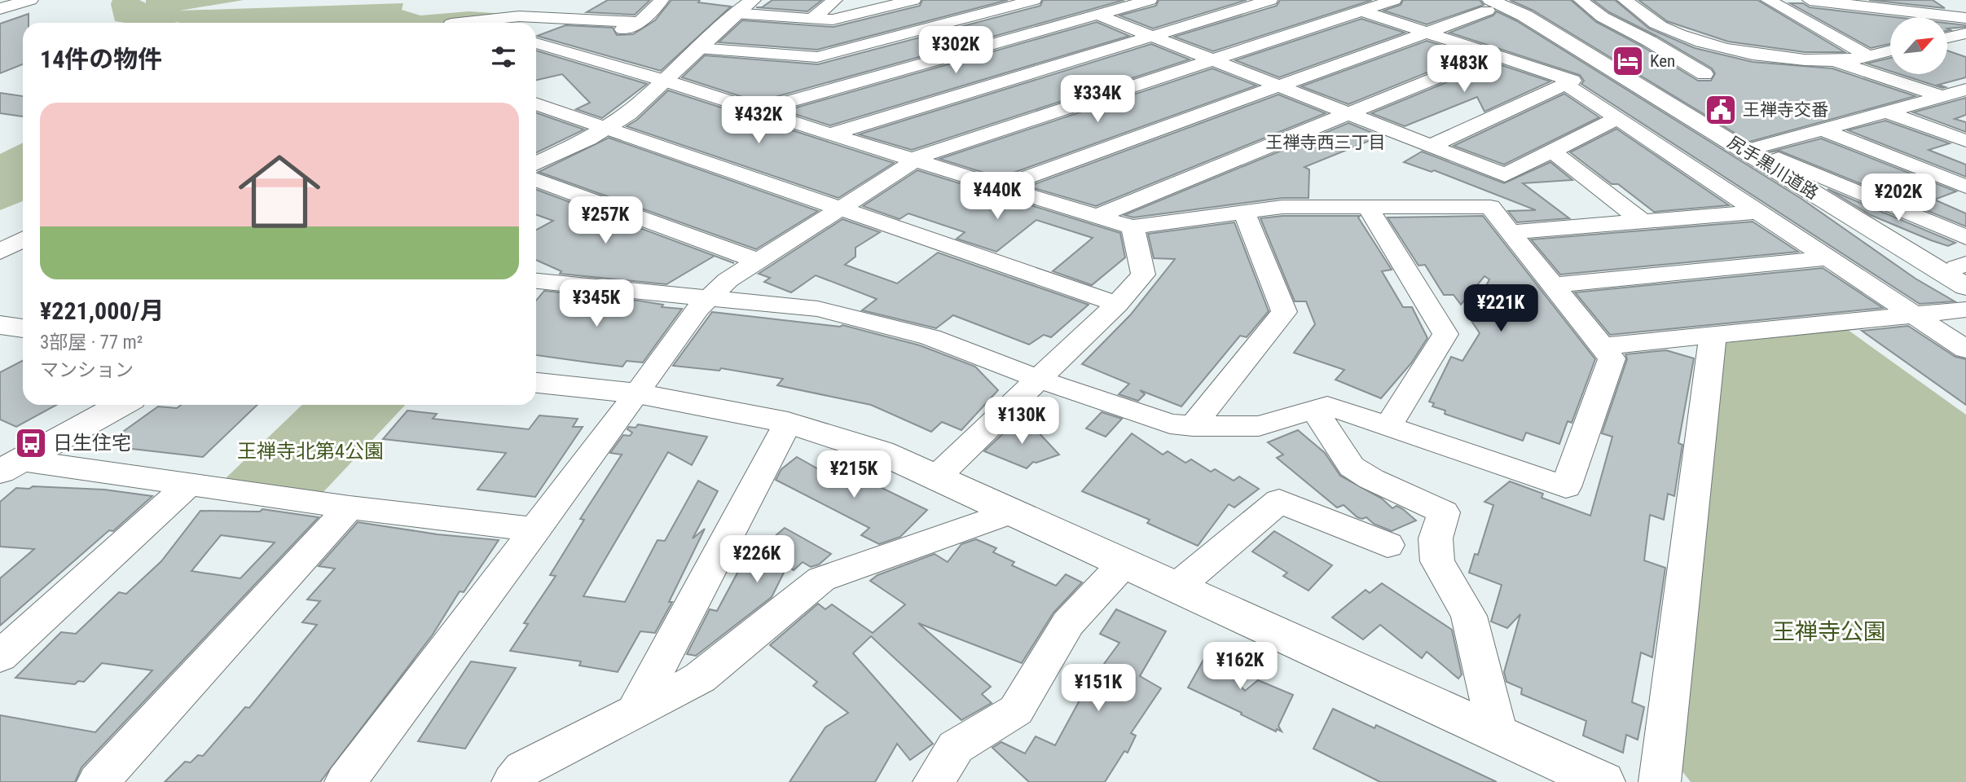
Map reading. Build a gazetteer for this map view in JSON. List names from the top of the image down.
{
  "streets": {
    "street": ["尻手黒川道路"]
  },
  "districts": ["王禅寺西三丁目"],
  "parks": ["王禅寺北第4公園", "王禅寺公園"],
  "places": {
    "hotel": ["Ken"],
    "public building": ["王禅寺交番"],
    "bus stop": ["日生住宅"]
  },
  "north": "top right",
  "page": {
    "heading": "14件の物件",
    "price": [
      "¥302K",
      "¥483K",
      "¥334K",
      "¥432K",
      "¥440K",
      "¥202K",
      "¥257K",
      "¥345K",
      "¥221K",
      "¥130K",
      "¥215K",
      "¥226K",
      "¥162K",
      "¥151K"
    ],
    "list": [
      {
        "name": "¥221,000/月",
        "note": "3部屋 · 77 m² · マンション"
      }
    ]
  }
}
